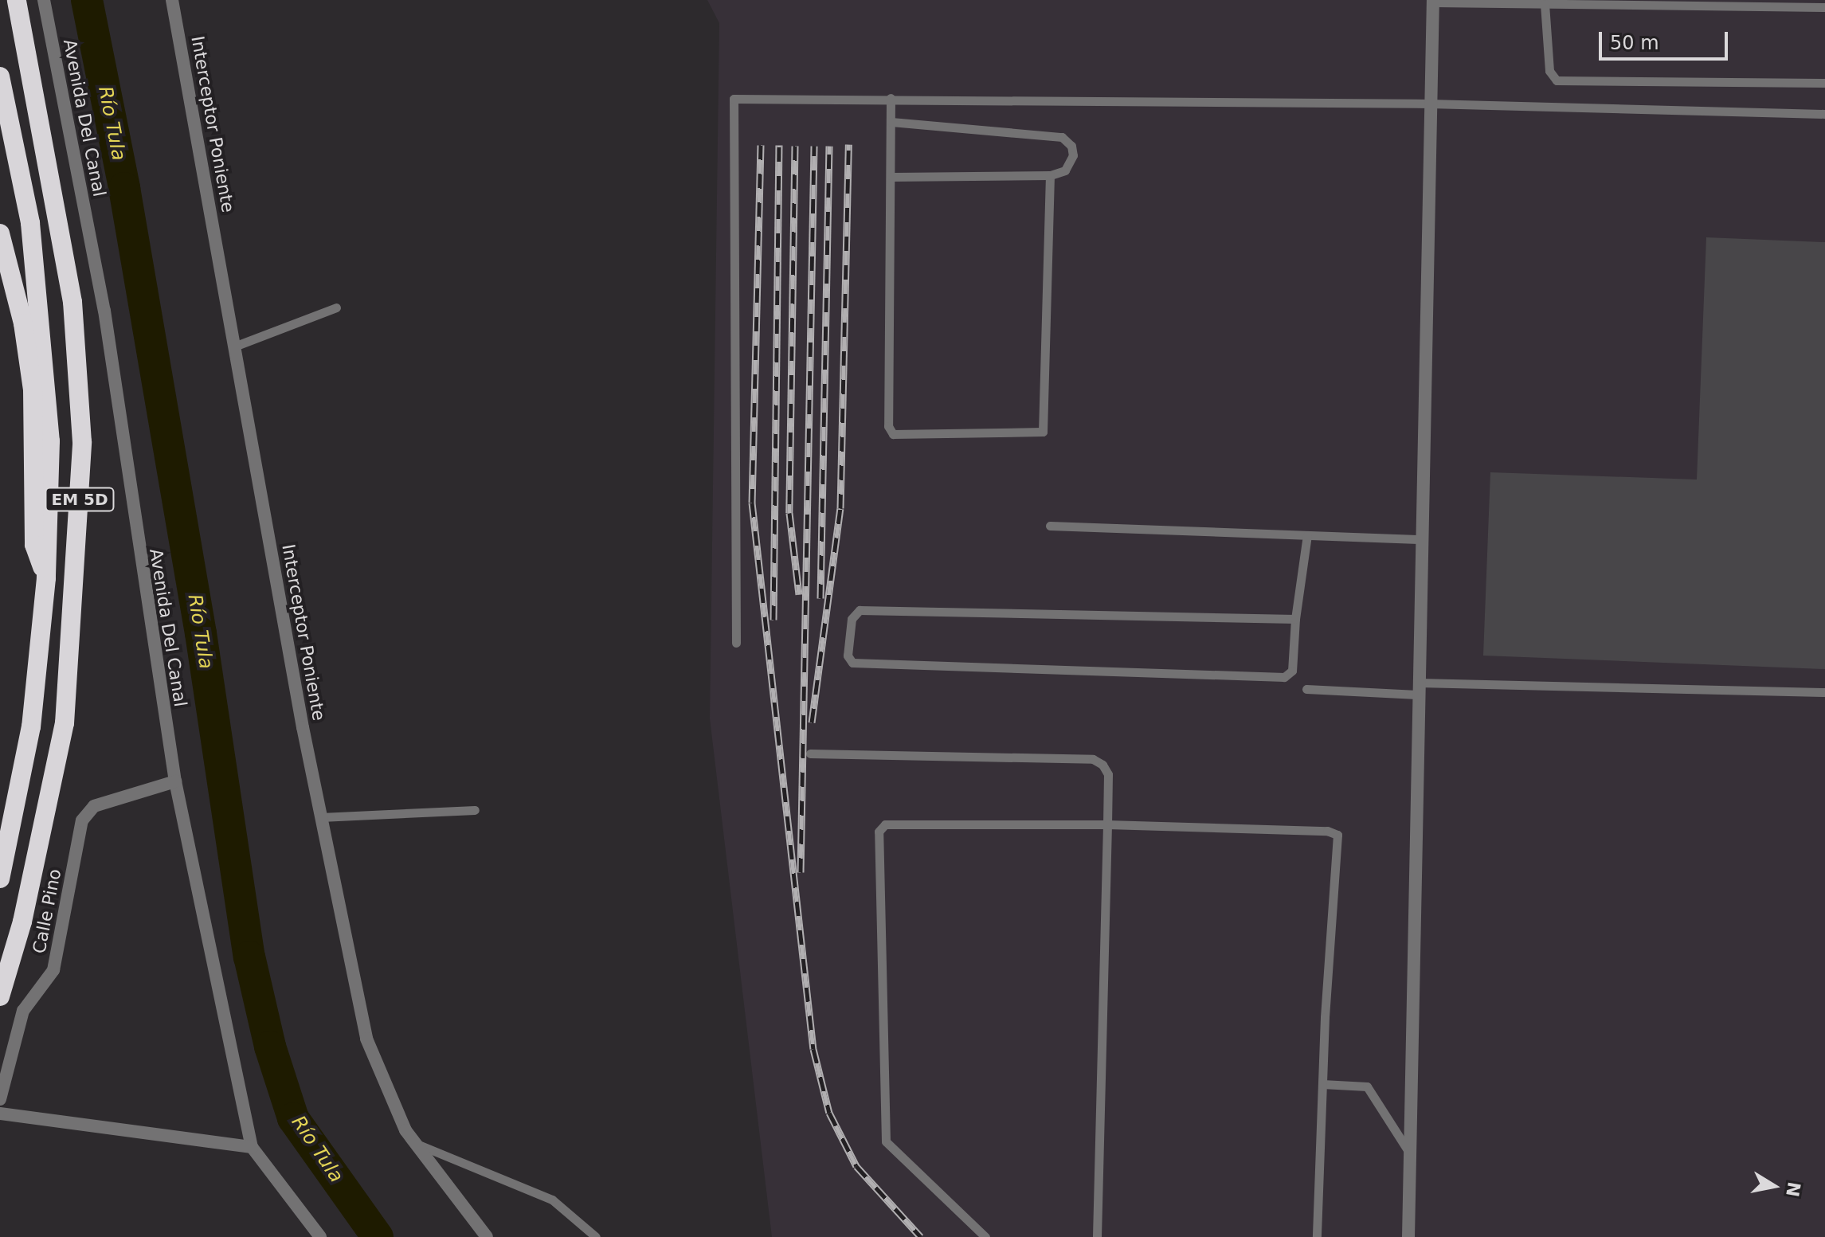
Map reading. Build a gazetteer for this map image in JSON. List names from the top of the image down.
{
  "streets": {
    "highway": ["EM 5D"],
    "street": ["Avenida Del Canal", "Interceptor Poniente", "Calle Pino"]
  },
  "crossings": [
    ["Avenida Del Canal", "Calle Pino"]
  ],
  "water": ["Río Tula"],
  "scale_bar": "50 m",
  "north": "right"
}
